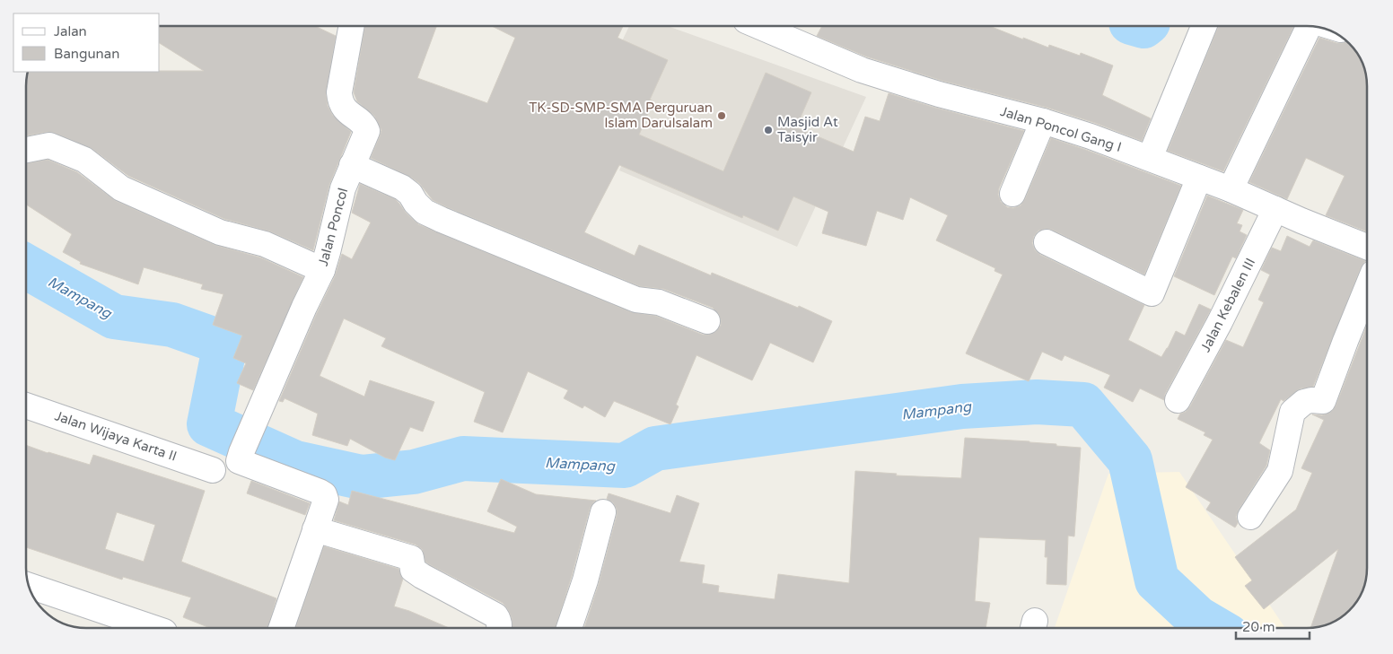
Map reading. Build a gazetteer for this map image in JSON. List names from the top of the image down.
{
  "streets": {
    "street": [
      "Jalan Poncol Gang I",
      "Jalan Poncol",
      "Jalan Kebalen III",
      "Jalan Wijaya Karta II"
    ]
  },
  "crossings": [
    ["Jalan Poncol Gang I", "Jalan Kebalen III"]
  ],
  "water": ["Mampang"],
  "places": ["TK-SD-SMP-SMA Perguruan Islam Darulsalam", "Masjid At Taisyir"],
  "legend": ["Jalan", "Bangunan"],
  "scale_bar": "20 m"
}
